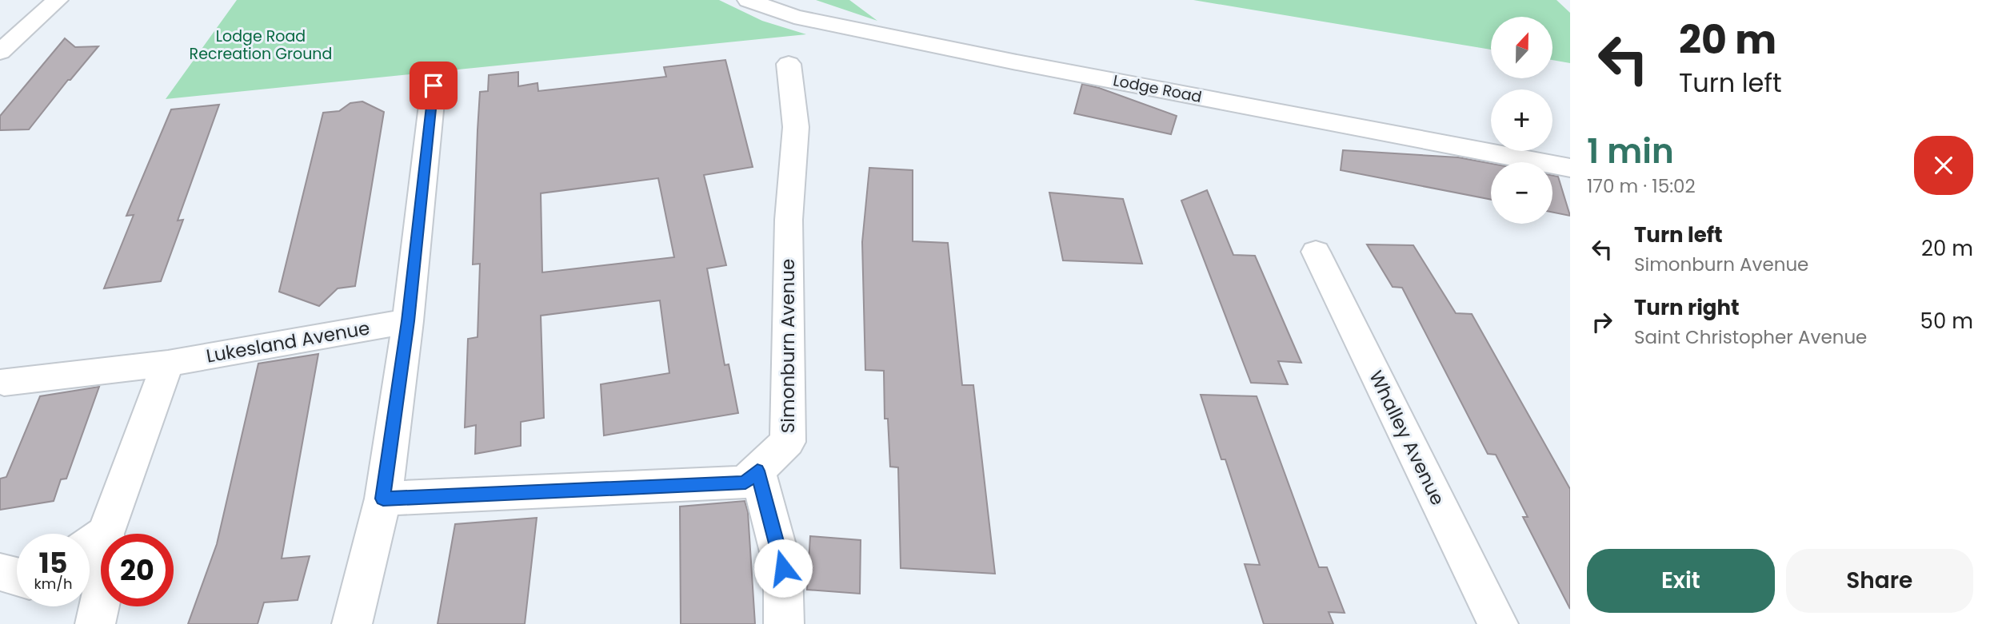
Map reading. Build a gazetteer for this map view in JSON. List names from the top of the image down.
{
  "streets": {
    "street": [
      "Lodge Road",
      "Lukesland Avenue",
      "Simonburn Avenue",
      "Whalley Avenue"
    ]
  },
  "parks": ["Lodge Road Recreation Ground"],
  "north": "top",
  "page": {
    "turn": ["20 m", "Turn left"],
    "map_buttons": ["+", "−"],
    "heading": ["1 min", "170 m · 15:02"],
    "list": [
      {
        "name": "Turn left",
        "note": "Simonburn Avenue",
        "value": "20 m"
      },
      {
        "name": "Turn right",
        "note": "Saint Christopher Avenue",
        "value": "50 m"
      }
    ],
    "speed": "15 km/h",
    "limit": "20",
    "buttons": ["Exit", "Share"]
  }
}
